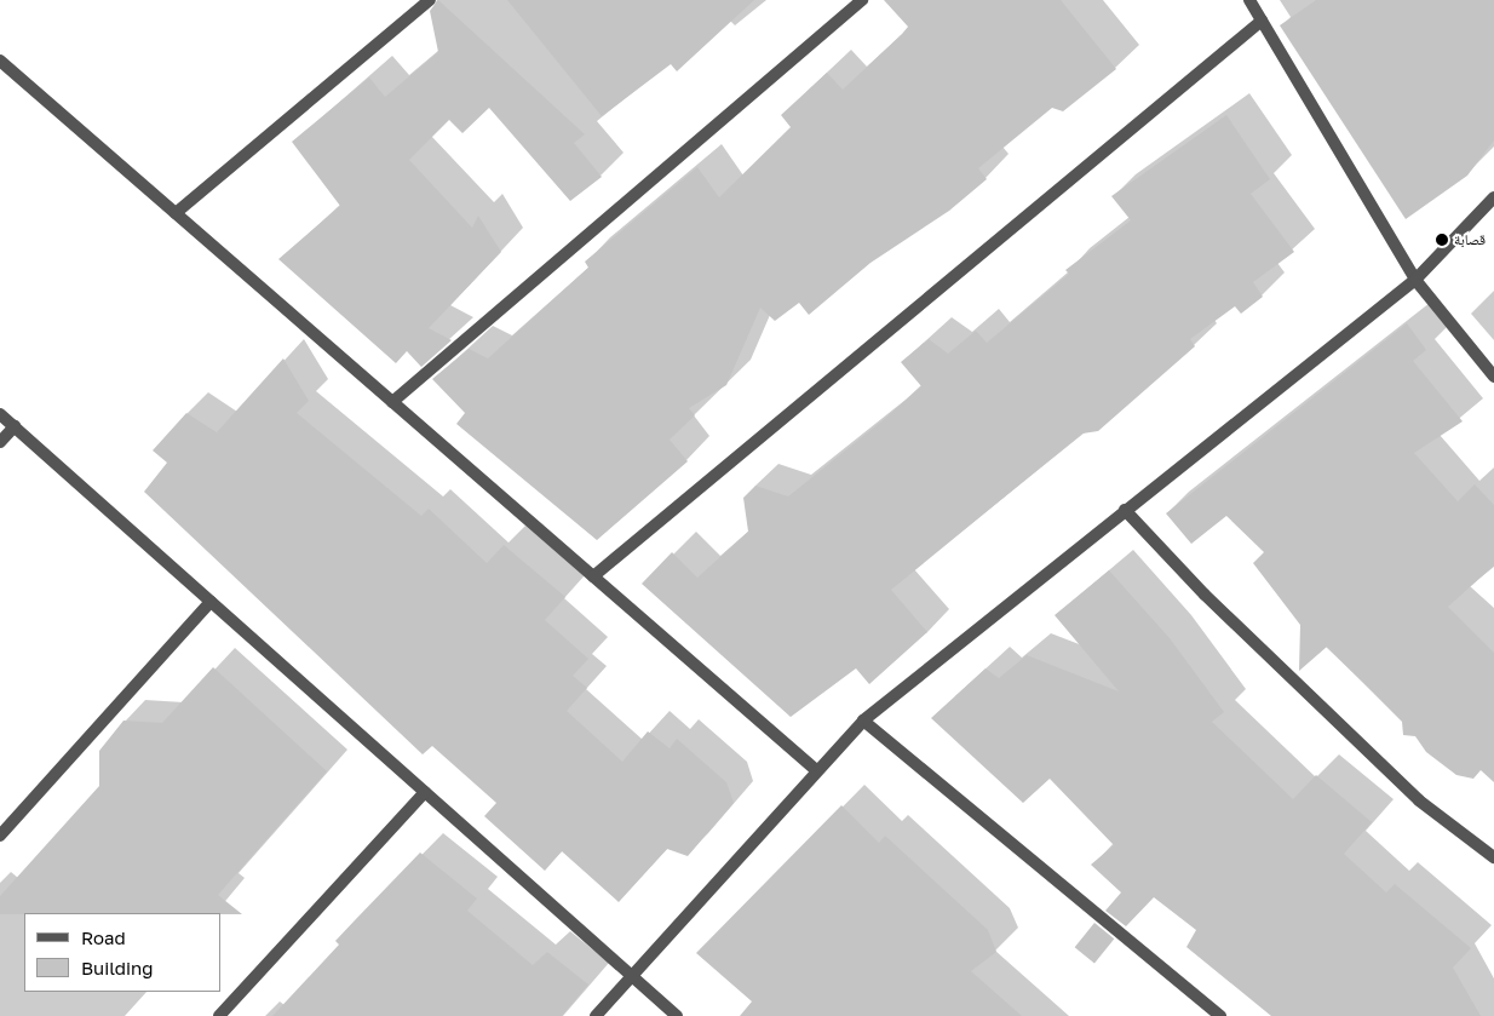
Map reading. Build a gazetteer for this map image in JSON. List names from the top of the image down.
{
  "places": ["قصابة"],
  "legend": ["Road", "Building"]
}
